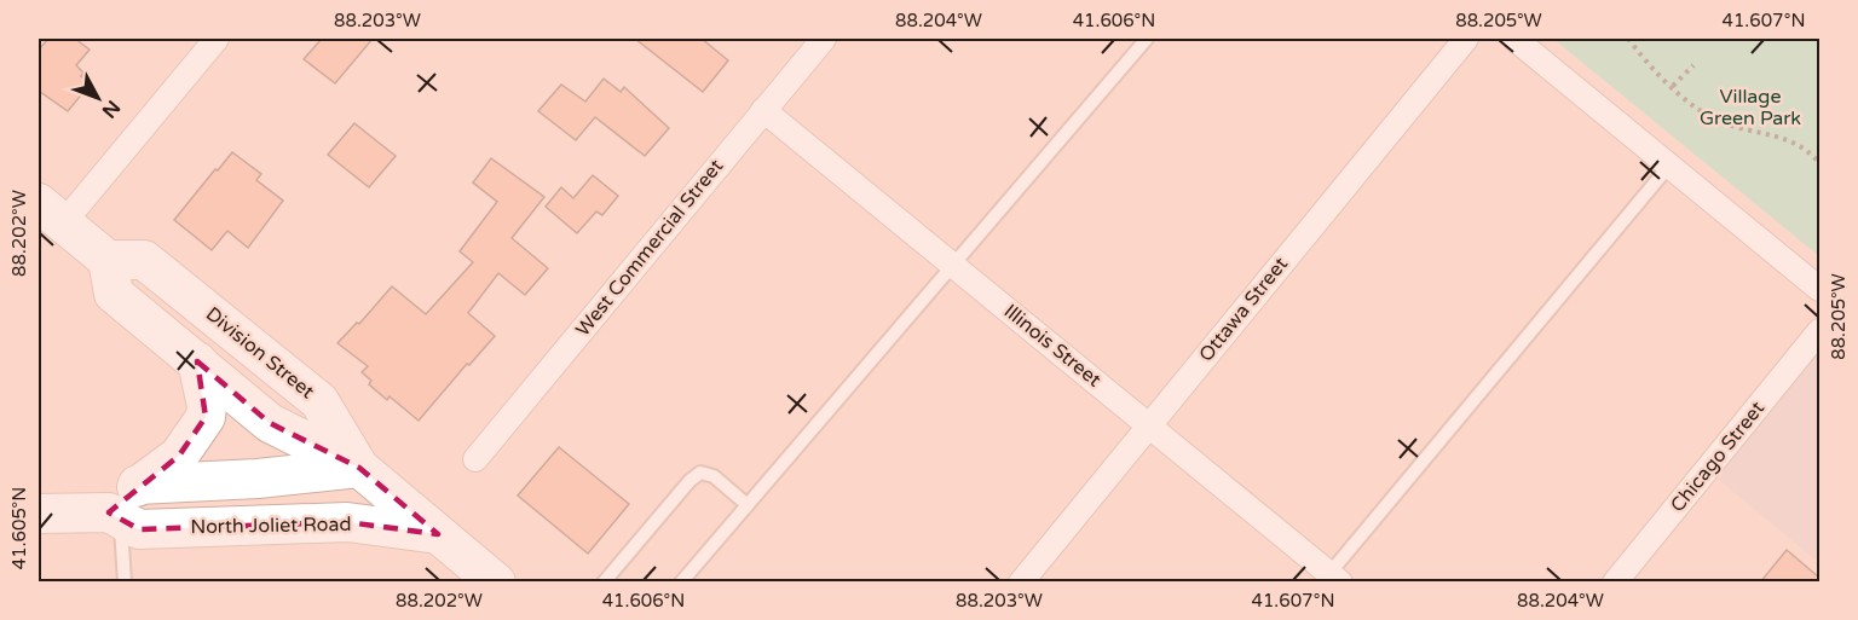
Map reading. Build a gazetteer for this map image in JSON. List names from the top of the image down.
{
  "streets": {
    "main road": ["Division Street", "North Joliet Road"],
    "street": [
      "West Commercial Street",
      "Ottawa Street",
      "Illinois Street",
      "Chicago Street"
    ]
  },
  "crossings": [
    ["West Commercial Street", "Illinois Street"],
    ["Ottawa Street", "Illinois Street"]
  ],
  "parks": ["Village Green Park"],
  "north": "bottom right",
  "coordinates": [
    "88.203°W",
    "88.204°W",
    "41.606°N",
    "88.205°W",
    "41.607°N",
    "88.202°W",
    "41.605°N"
  ]
}
